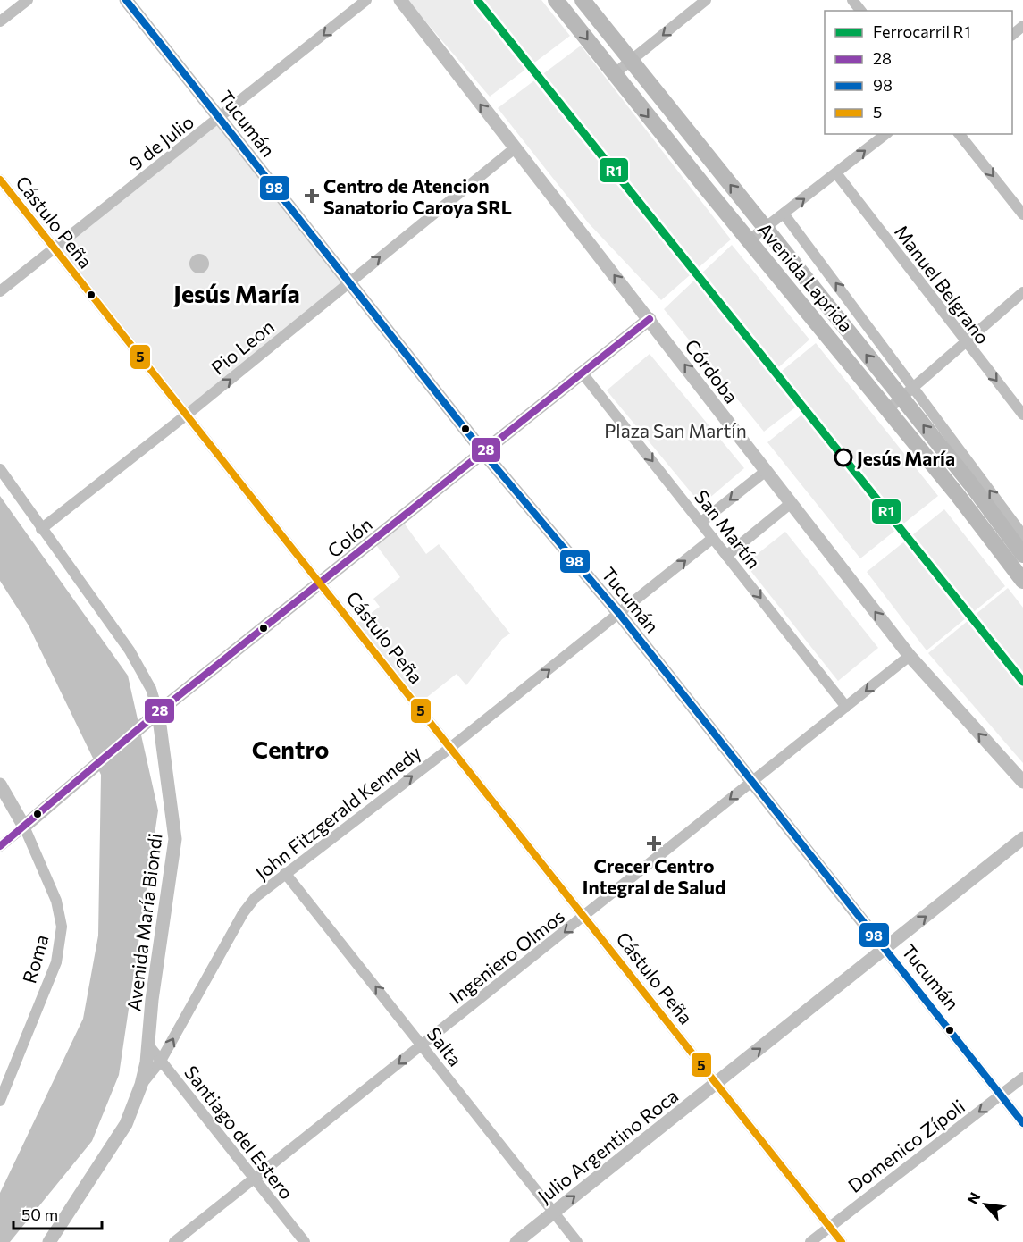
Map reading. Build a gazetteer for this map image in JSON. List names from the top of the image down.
{
  "streets": {
    "main road": ["Avenida Laprida"],
    "street": [
      "Tucumán",
      "9 de Julio",
      "Cástulo Peña",
      "Manuel Belgrano",
      "Pio Leon",
      "Córdoba",
      "San Martín",
      "Colón",
      "John Fitzgerald Kennedy",
      "Avenida María Biondi",
      "Ingeniero Olmos",
      "Roma",
      "Salta",
      "Santiago del Estero",
      "Julio Argentino Roca",
      "Domenico Zípoli"
    ]
  },
  "crossings": [
    ["Tucumán", "9 de Julio"],
    ["Tucumán", "Pio Leon"],
    ["Tucumán", "Colón"],
    ["Tucumán", "John Fitzgerald Kennedy"],
    ["Tucumán", "Ingeniero Olmos"],
    ["Tucumán", "Julio Argentino Roca"],
    ["Tucumán", "Domenico Zípoli"],
    ["9 de Julio", "Cástulo Peña"],
    ["Cástulo Peña", "Pio Leon"],
    ["Cástulo Peña", "Colón"],
    ["Cástulo Peña", "John Fitzgerald Kennedy"],
    ["Cástulo Peña", "Ingeniero Olmos"],
    ["Cástulo Peña", "Julio Argentino Roca"],
    ["Cástulo Peña", "Domenico Zípoli"],
    ["Pio Leon", "Córdoba"],
    ["Pio Leon", "Avenida María Biondi"],
    ["Córdoba", "Colón"],
    ["Córdoba", "Ingeniero Olmos"],
    ["San Martín", "Colón"],
    ["San Martín", "John Fitzgerald Kennedy"],
    ["San Martín", "Ingeniero Olmos"],
    ["Colón", "Avenida María Biondi"],
    ["Colón", "Roma"],
    ["John Fitzgerald Kennedy", "Avenida María Biondi"],
    ["John Fitzgerald Kennedy", "Salta"],
    ["John Fitzgerald Kennedy", "Santiago del Estero"],
    ["Avenida María Biondi", "Santiago del Estero"],
    ["Ingeniero Olmos", "Salta"],
    ["Ingeniero Olmos", "Santiago del Estero"],
    ["Salta", "Julio Argentino Roca"]
  ],
  "one_way": [
    "9 de Julio",
    "Pio Leon",
    "Córdoba",
    "San Martín",
    "John Fitzgerald Kennedy",
    "Ingeniero Olmos",
    "Salta",
    "Julio Argentino Roca",
    "Domenico Zípoli"
  ],
  "districts": ["Jesús María", "Centro"],
  "parks": ["Plaza San Martín"],
  "places": {
    "health": ["Centro de Atencion Sanatorio Caroya SRL", "Crecer Centro Integral de Salud"],
    "other": ["Jesús María"]
  },
  "lines": [
    "rail line R1",
    "transit line 98",
    "transit line 5",
    "transit line 28"
  ],
  "legend": [
    "Ferrocarril R1",
    "28",
    "98",
    "5"
  ],
  "scale_bar": "50 m",
  "north": "top left"
}
